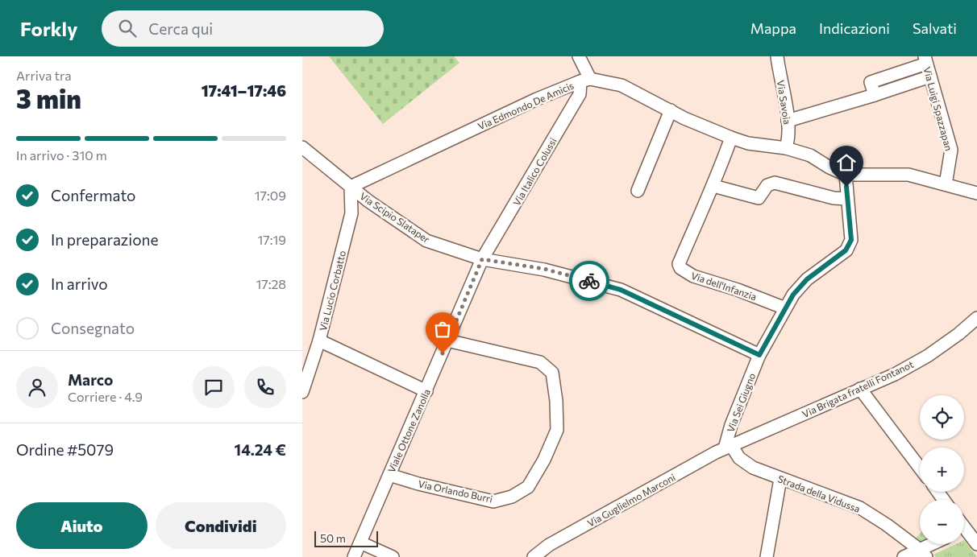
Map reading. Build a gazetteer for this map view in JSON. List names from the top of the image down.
{
  "streets": {
    "street": [
      "Via Savoia",
      "Via Edmondo De Amicis",
      "Via Luigi Spazzapan",
      "Via Italico Colussi",
      "Via Scipio Slataper",
      "Via dell'Infanzia",
      "Via Lucio Corbatto",
      "Via Brigata fratelli Fontanot",
      "Via Sei Giugno",
      "Viale Ottone Zanolla",
      "Via Orlando Burri",
      "Strada della Vidussa",
      "Via Guglielmo Marconi"
    ]
  },
  "crossings": [
    ["Via Edmondo De Amicis", "Via Italico Colussi"],
    ["Via Edmondo De Amicis", "Via Scipio Slataper"],
    ["Via Edmondo De Amicis", "Via Lucio Corbatto"],
    ["Via Italico Colussi", "Via Scipio Slataper"],
    ["Via Italico Colussi", "Viale Ottone Zanolla"],
    ["Via Scipio Slataper", "Via Lucio Corbatto"],
    ["Via Scipio Slataper", "Via Sei Giugno"],
    ["Via Scipio Slataper", "Viale Ottone Zanolla"],
    ["Via dell'Infanzia", "Via Sei Giugno"],
    ["Via Brigata fratelli Fontanot", "Via Sei Giugno"],
    ["Via Brigata fratelli Fontanot", "Strada della Vidussa"],
    ["Via Brigata fratelli Fontanot", "Via Guglielmo Marconi"],
    ["Via Sei Giugno", "Strada della Vidussa"],
    ["Via Sei Giugno", "Via Guglielmo Marconi"],
    ["Viale Ottone Zanolla", "Via Orlando Burri"],
    ["Strada della Vidussa", "Via Guglielmo Marconi"]
  ],
  "scale_bar": "50 m",
  "page": {
    "header": "Forkly",
    "search": "Cerca qui",
    "nav": ["Mappa", "Indicazioni", "Salvati"],
    "heading": ["3 min", "Arriva tra", "17:41–17:46"],
    "panel": [
      "Marco",
      "Corriere · 4.9",
      "Ordine #5079",
      "14.24 €"
    ],
    "bar": "In arrivo · 310 m",
    "list": [
      ["Confermato", "17:09"],
      ["In preparazione", "17:19"],
      ["In arrivo", "17:28"],
      "Consegnato"
    ],
    "map_buttons": ["+", "−"],
    "buttons": ["Aiuto", "Condividi"],
    "scale": "50 m"
  }
}
